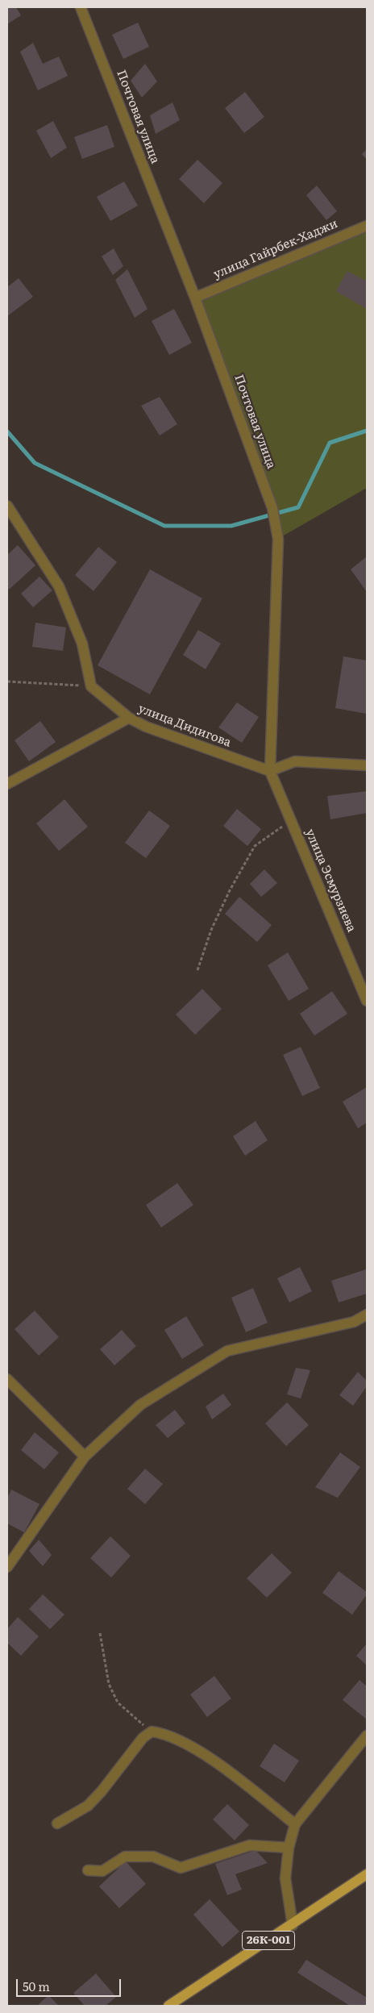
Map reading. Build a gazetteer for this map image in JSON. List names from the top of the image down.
{
  "streets": {
    "main road": ["26К-001"],
    "street": [
      "Почтовая улица",
      "улица Гайрбек-Хаджи",
      "улица Дидигова",
      "улица Эсмурзиева"
    ]
  },
  "crossings": [
    ["Почтовая улица", "улица Гайрбек-Хаджи"],
    ["Почтовая улица", "улица Дидигова"],
    ["Почтовая улица", "улица Эсмурзиева"],
    ["улица Дидигова", "улица Эсмурзиева"]
  ],
  "scale_bar": "50 m"
}
